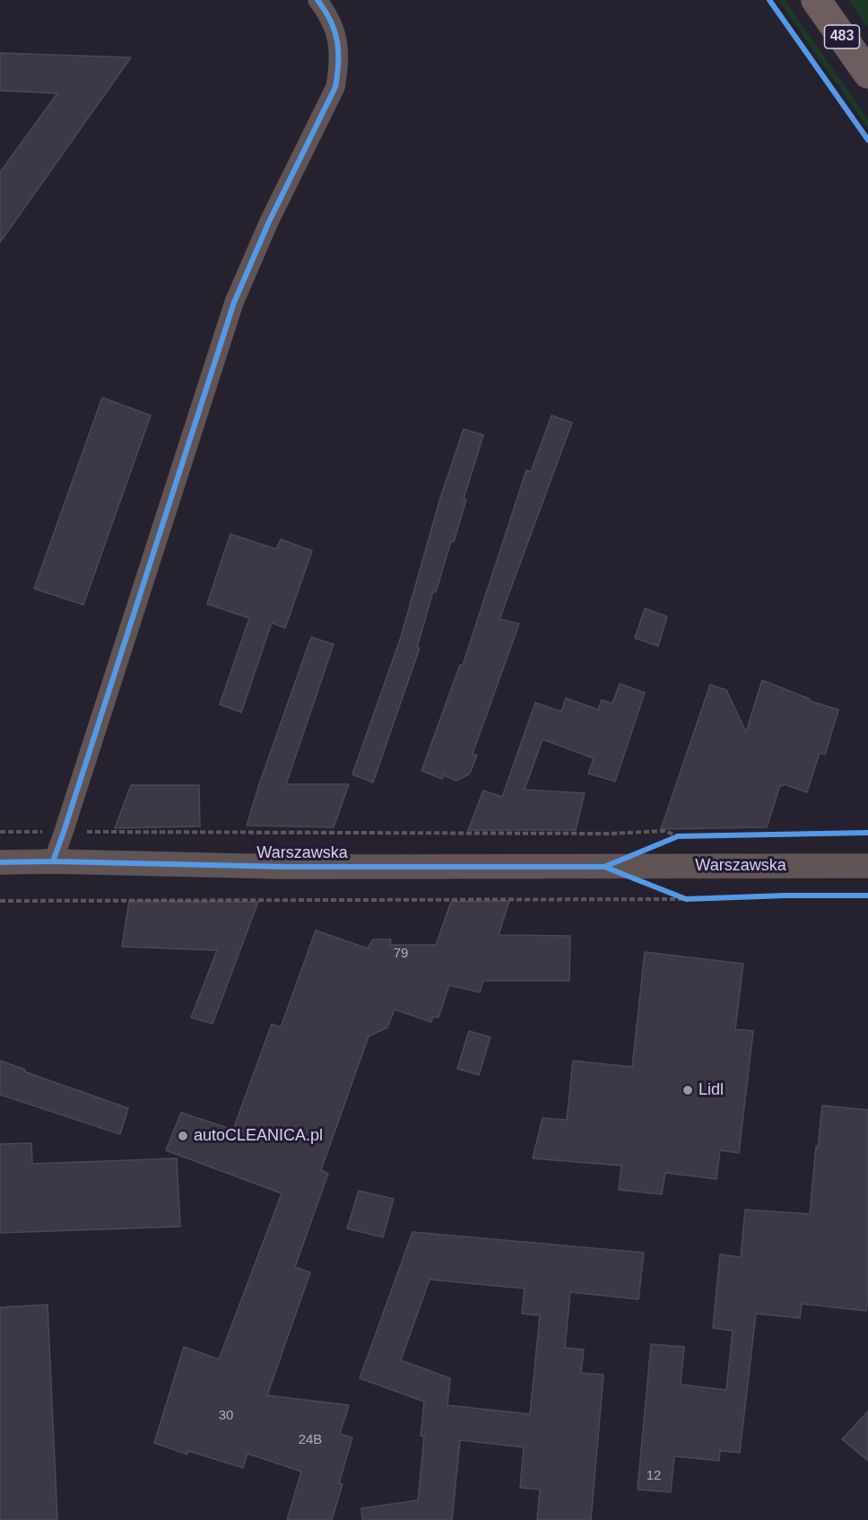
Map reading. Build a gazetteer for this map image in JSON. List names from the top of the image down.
{
  "streets": {
    "main road": ["483"],
    "street": ["Warszawska"]
  },
  "places": ["Lidl", "autoCLEANICA.pl"],
  "house_numbers": [
    "79",
    "30",
    "24B",
    "12"
  ]
}
